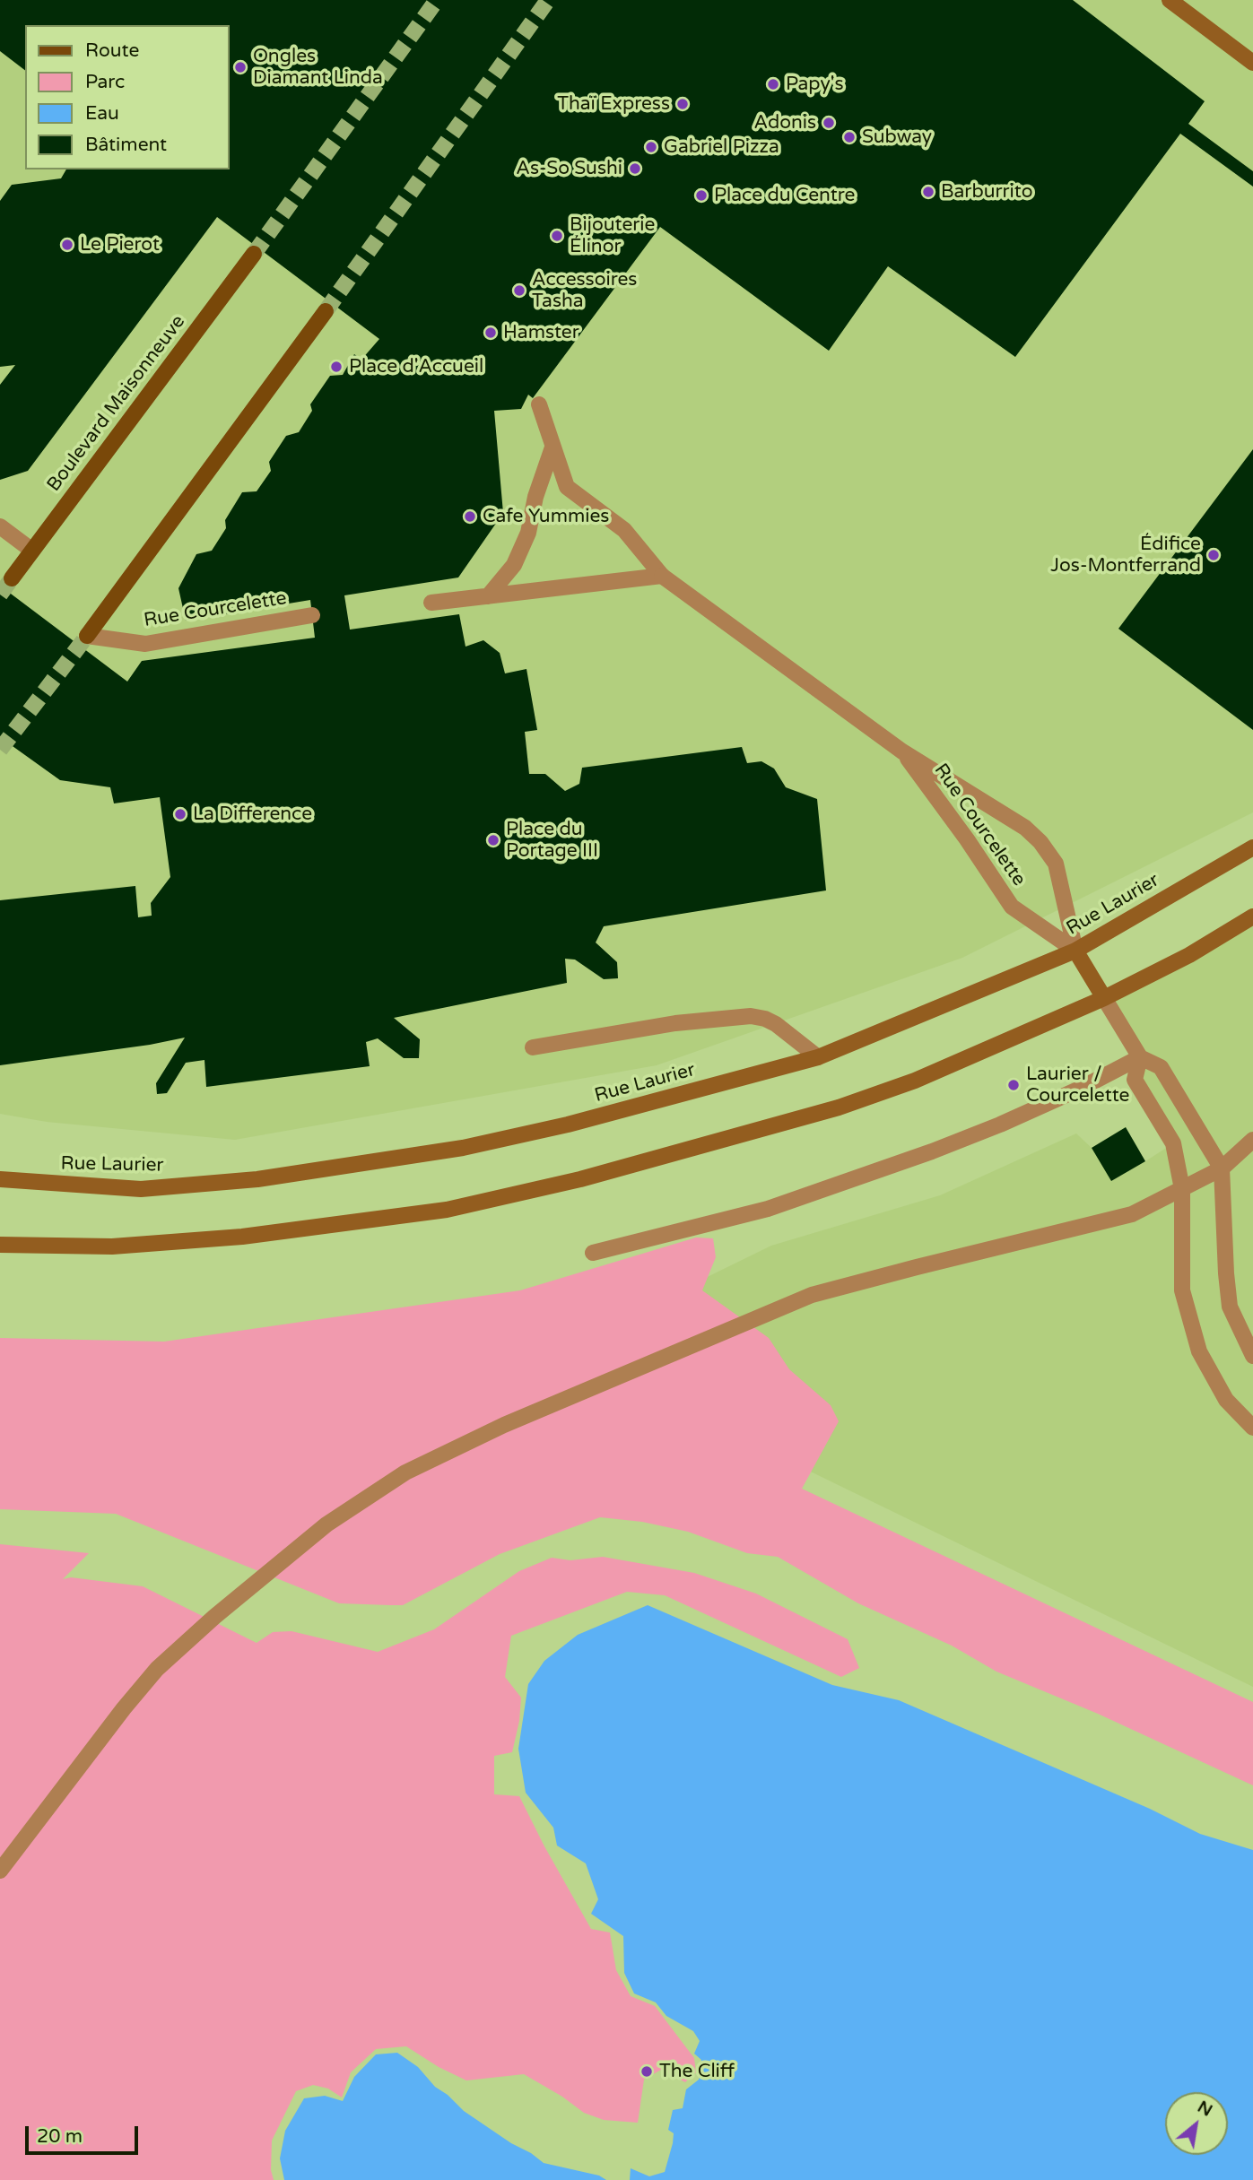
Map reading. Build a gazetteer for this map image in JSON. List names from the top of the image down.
{
  "streets": {
    "main road": ["Boulevard Maisonneuve", "Rue Laurier"],
    "street": ["Rue Courcelette"]
  },
  "crossings": [
    ["Rue Courcelette", "Rue Laurier"]
  ],
  "places": [
    "Ongles Diamant Linda",
    "Papy's",
    "Thaï Express",
    "Adonis",
    "Subway",
    "Gabriel Pizza",
    "As-So Sushi",
    "Barburrito",
    "Place du Centre",
    "Bijouterie Élinor",
    "Le Pierot",
    "Accessoires Tasha",
    "Hamster",
    "Place d'Accueil",
    "Cafe Yummies",
    "Édifice Jos-Montferrand",
    "La Difference",
    "Place du Portage III",
    "Laurier / Courcelette",
    "The Cliff"
  ],
  "legend": [
    "Route",
    "Parc",
    "Eau",
    "Bâtiment"
  ],
  "scale_bar": "20 m",
  "north": "top right"
}
